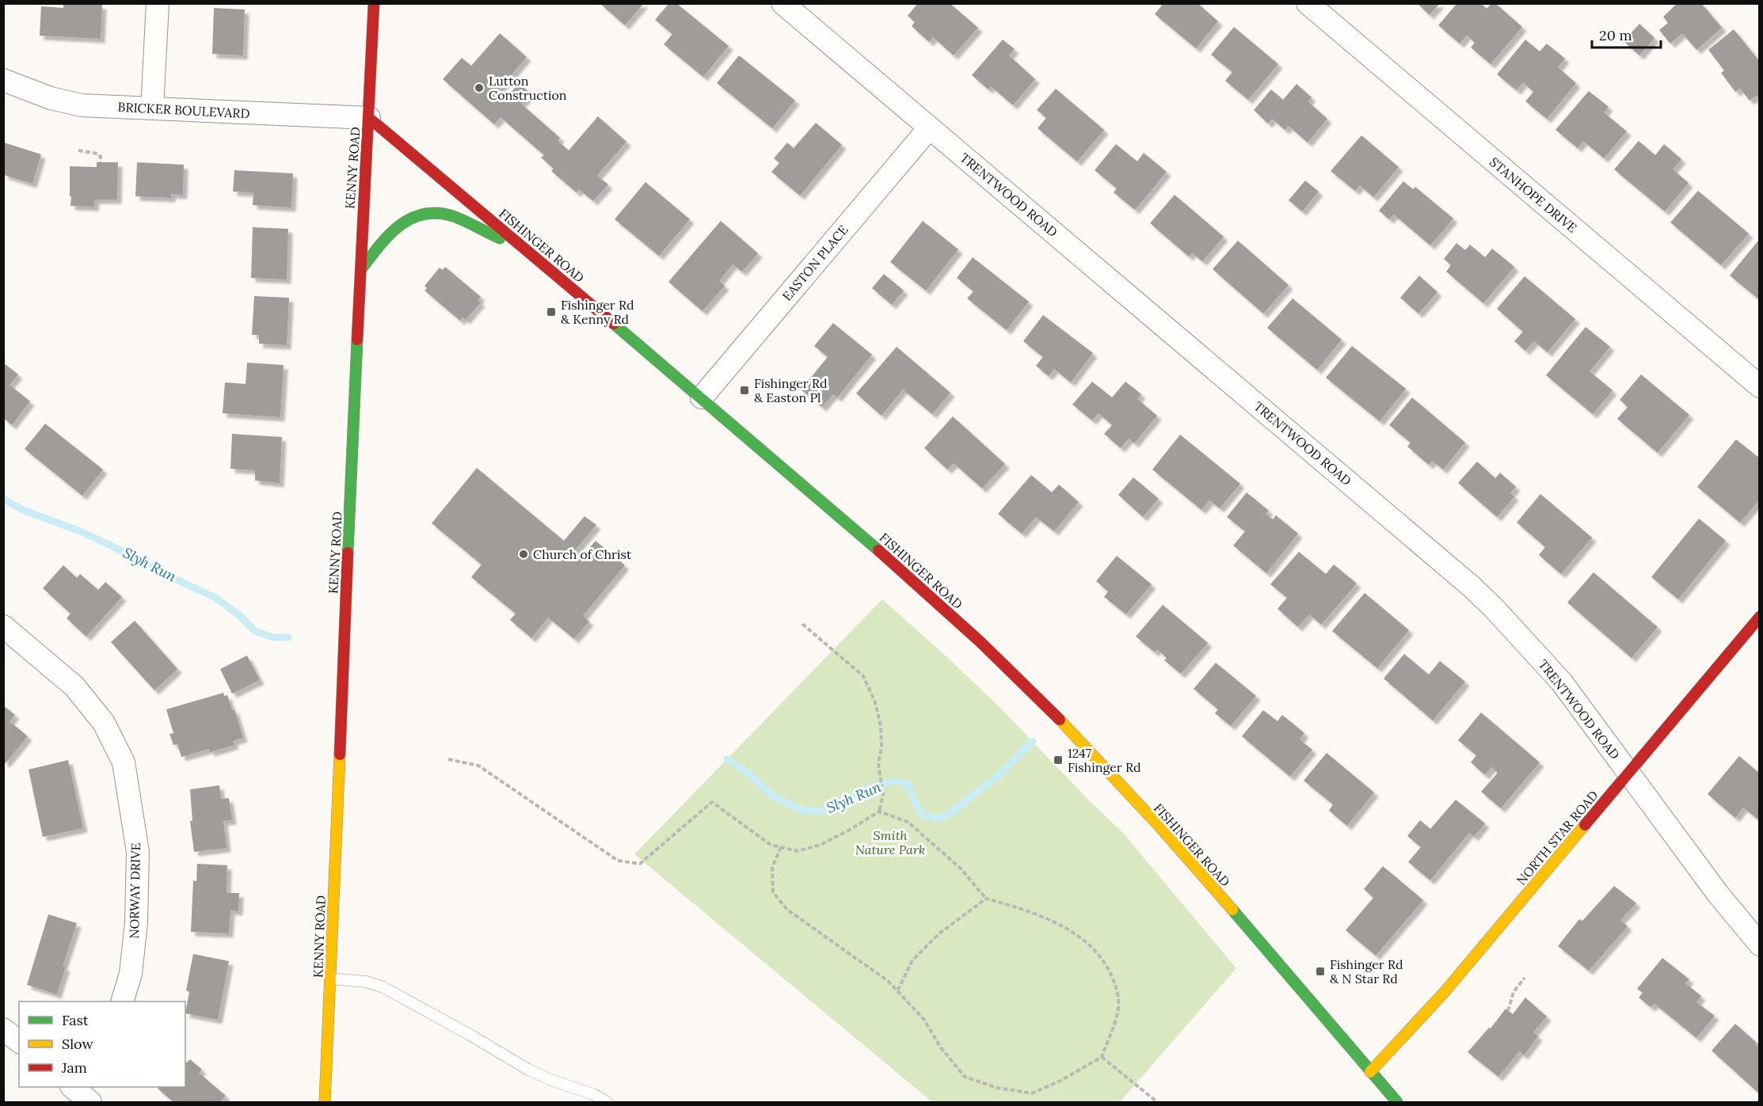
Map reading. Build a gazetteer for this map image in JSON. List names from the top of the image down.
{
  "streets": {
    "main road": ["KENNY ROAD", "FISHINGER ROAD", "NORTH STAR ROAD"],
    "street": [
      "BRICKER BOULEVARD",
      "TRENTWOOD ROAD",
      "STANHOPE DRIVE",
      "EASTON PLACE",
      "NORWAY DRIVE"
    ]
  },
  "crossings": [
    ["BRICKER BOULEVARD", "KENNY ROAD"],
    ["BRICKER BOULEVARD", "FISHINGER ROAD"],
    ["KENNY ROAD", "FISHINGER ROAD"],
    ["TRENTWOOD ROAD", "EASTON PLACE"],
    ["TRENTWOOD ROAD", "NORTH STAR ROAD"],
    ["FISHINGER ROAD", "EASTON PLACE"],
    ["FISHINGER ROAD", "NORTH STAR ROAD"]
  ],
  "water": ["Slyh Run"],
  "parks": ["Smith Nature Park"],
  "places": {
    "other": ["Lutton Construction", "Church of Christ"],
    "transit": [
      "Fishinger Rd & Kenny Rd",
      "Fishinger Rd & Easton Pl",
      "1247 Fishinger Rd",
      "Fishinger Rd & N Star Rd"
    ]
  },
  "legend": ["Fast", "Slow", "Jam"],
  "scale_bar": "20 m"
}
